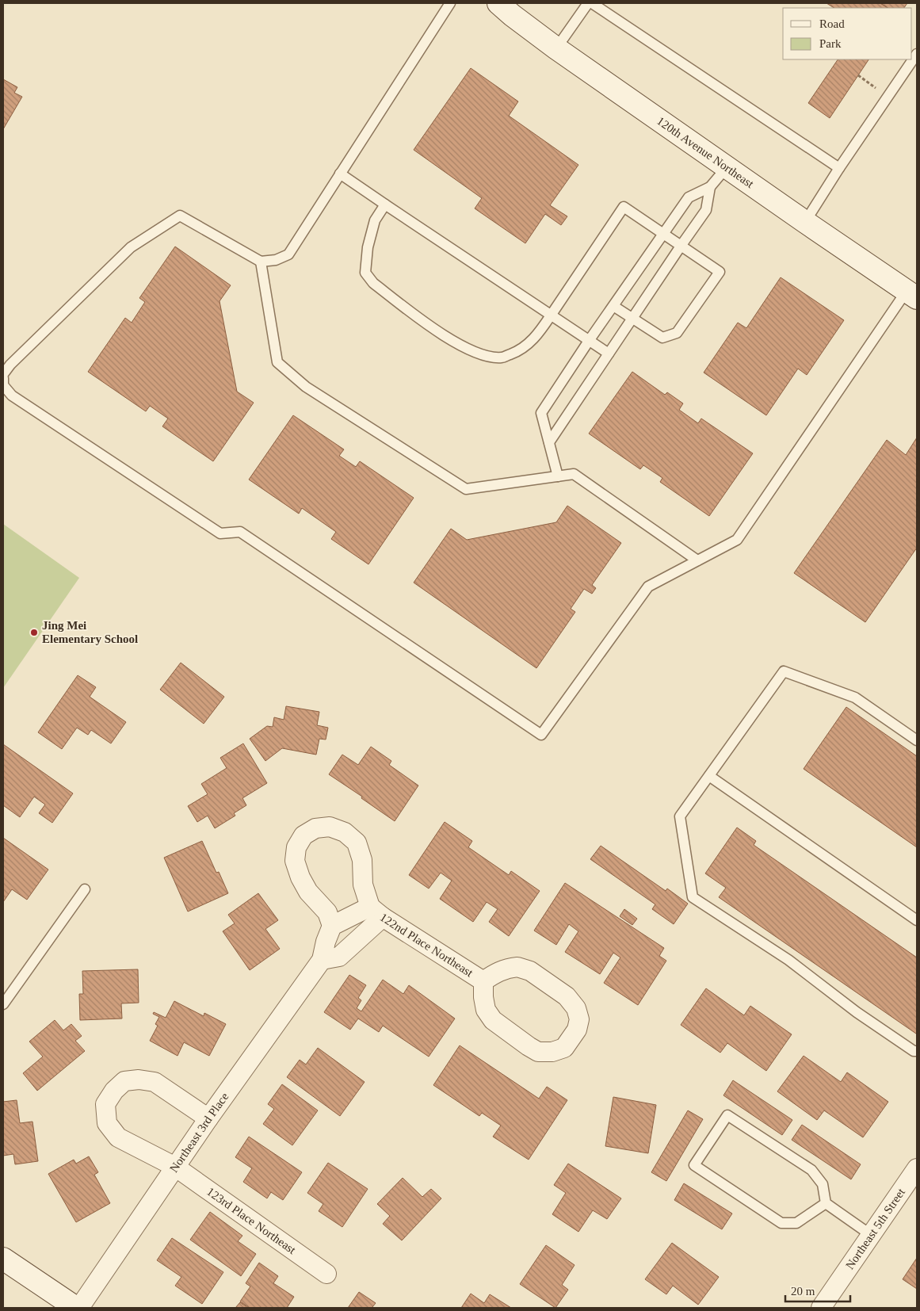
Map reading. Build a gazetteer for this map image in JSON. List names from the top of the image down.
{
  "streets": {
    "street": [
      "120th Avenue Northeast",
      "122nd Place Northeast",
      "Northeast 3rd Place",
      "123rd Place Northeast",
      "Northeast 5th Street"
    ]
  },
  "crossings": [
    ["Northeast 3rd Place", "123rd Place Northeast"]
  ],
  "places": ["Jing Mei Elementary School"],
  "legend": ["Road", "Park"],
  "scale_bar": "20 m"
}
